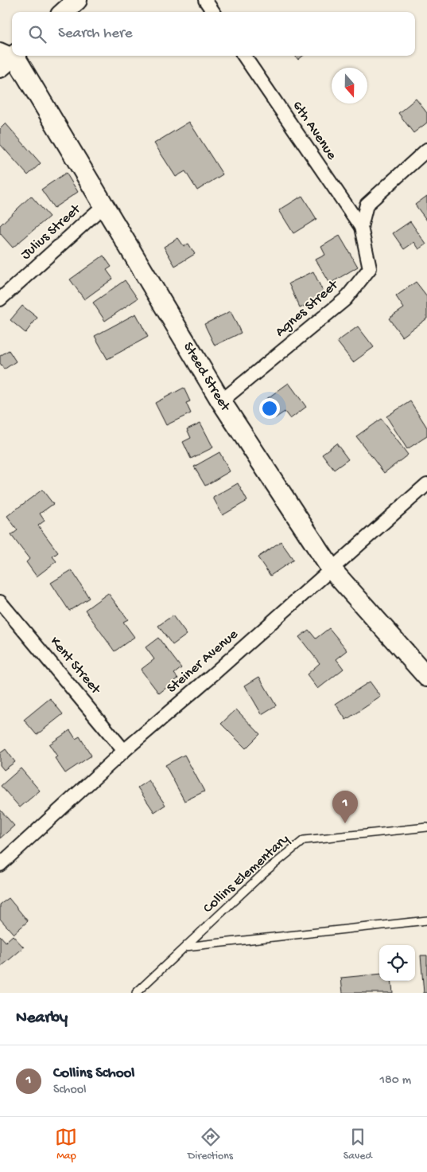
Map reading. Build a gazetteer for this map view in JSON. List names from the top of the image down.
{
  "streets": {
    "street": [
      "6th Avenue",
      "Julius Street",
      "Agnes Street",
      "Steed Street",
      "Steiner Avenue",
      "Kent Street"
    ],
    "lane": ["Collins Elementary"]
  },
  "crossings": [
    ["6th Avenue", "Agnes Street"],
    ["Julius Street", "Steed Street"],
    ["Agnes Street", "Steed Street"],
    ["Steed Street", "Steiner Avenue"],
    ["Steiner Avenue", "Kent Street"]
  ],
  "north": "bottom",
  "page": {
    "search": "Search here",
    "pins": "1",
    "heading": "Nearby",
    "list": [
      {
        "mark": "1",
        "name": "Collins School",
        "note": "School",
        "value": "180 m"
      }
    ],
    "nav": ["Map", "Directions", "Saved"]
  }
}
